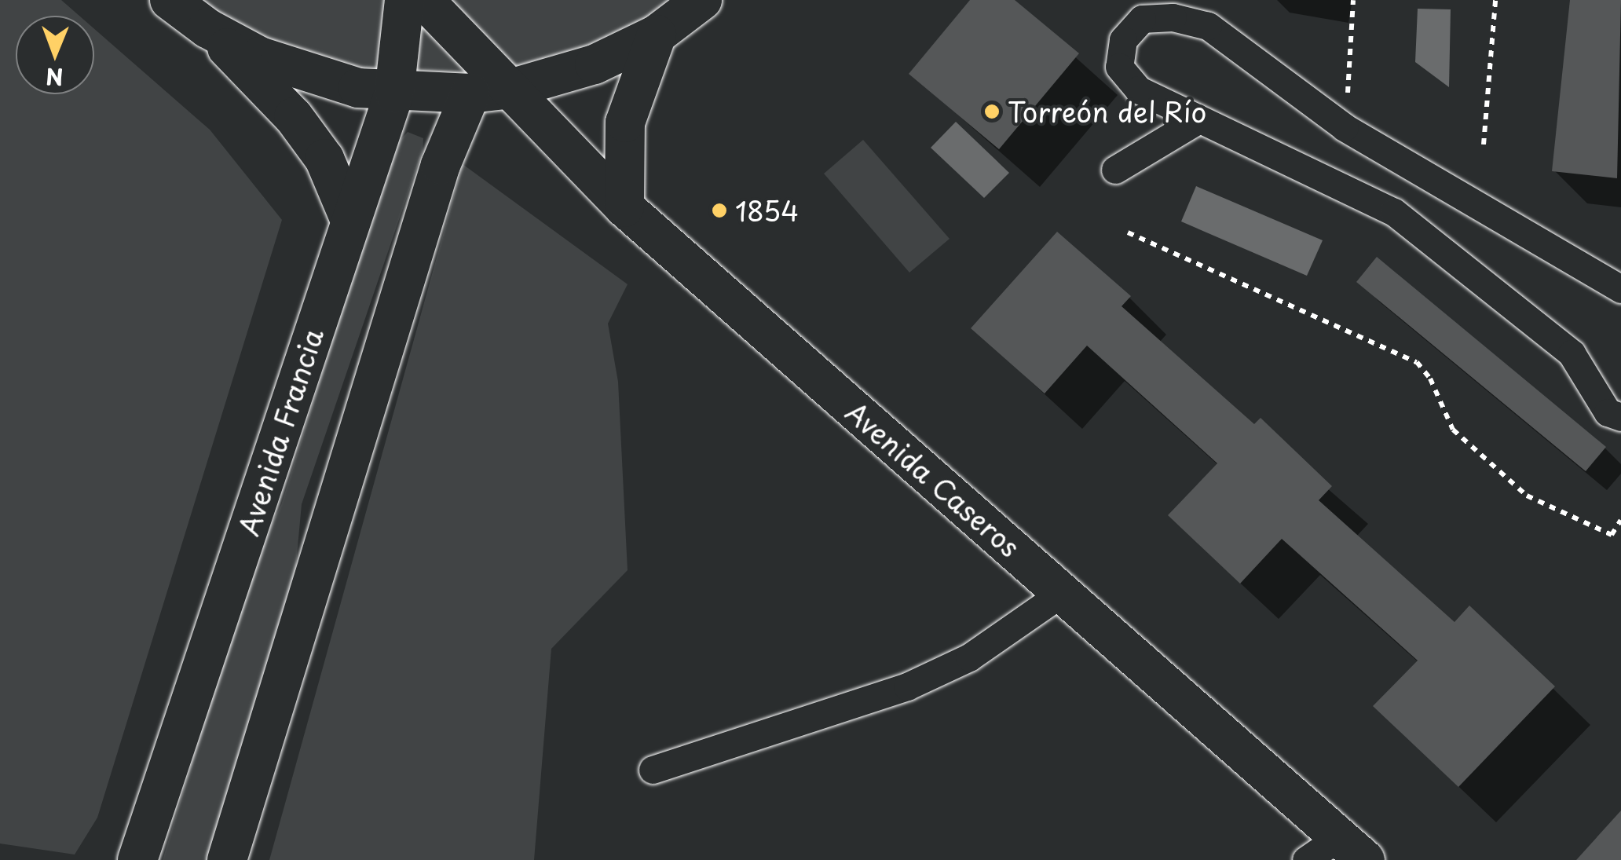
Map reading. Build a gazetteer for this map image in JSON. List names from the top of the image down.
{
  "streets": {
    "main road": ["Avenida Francia", "Avenida Caseros"]
  },
  "places": ["Torreón del Río", "1854"],
  "north": "bottom"
}
